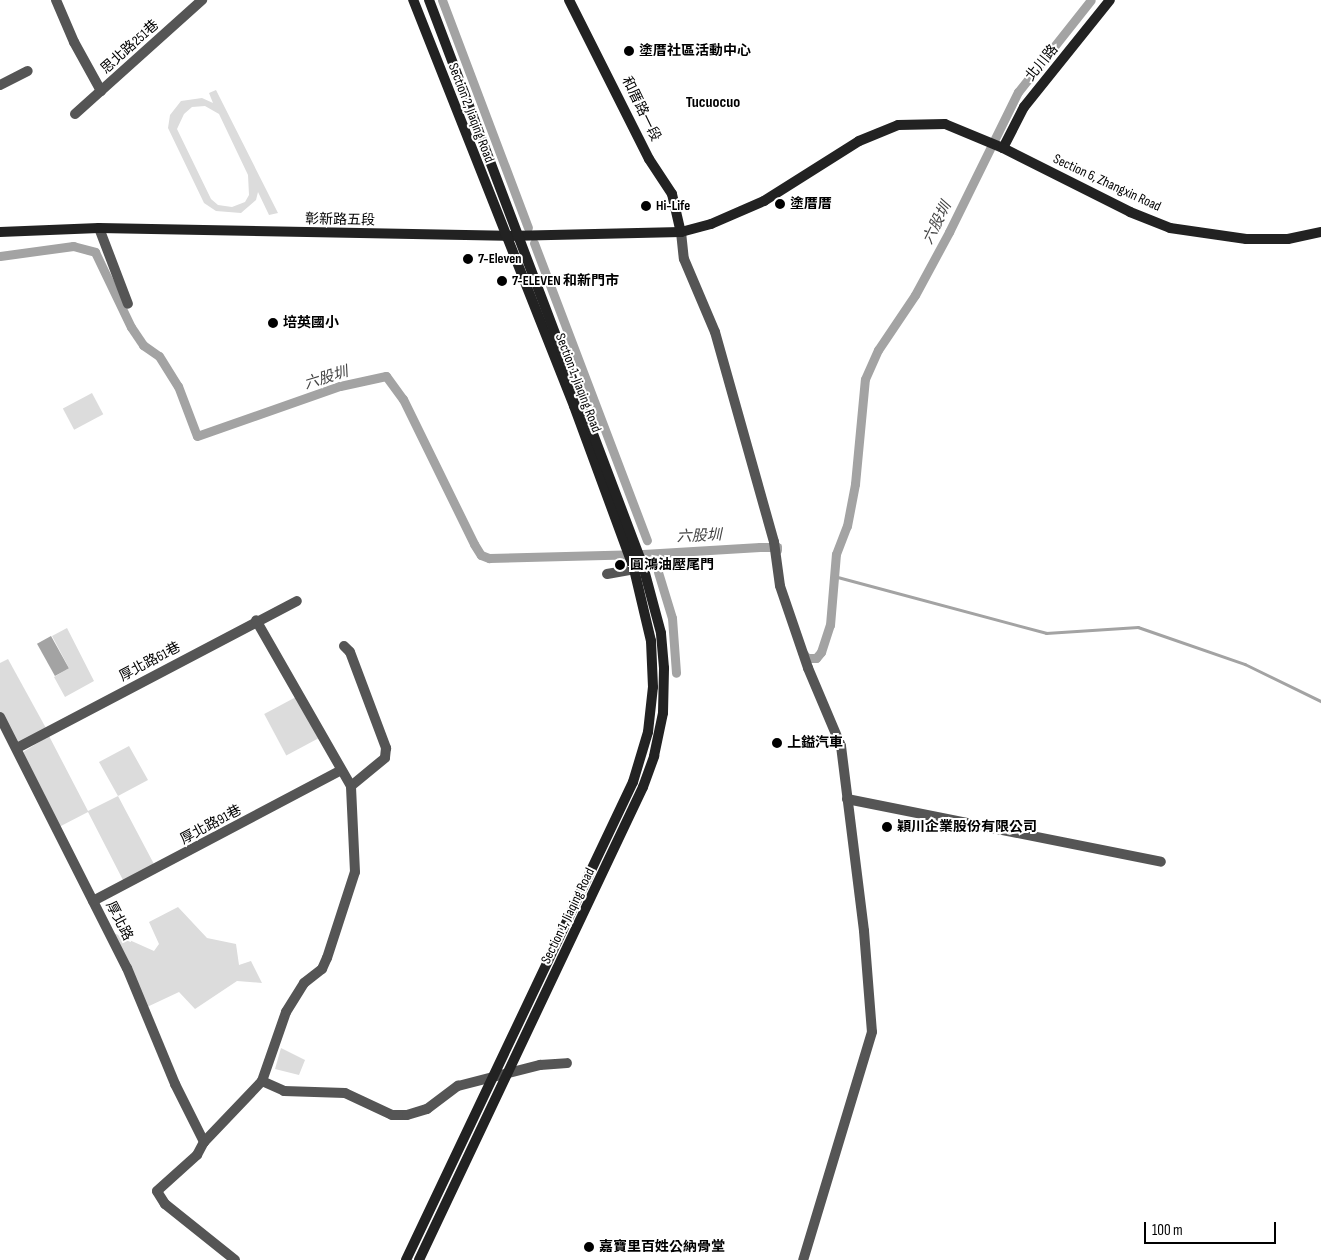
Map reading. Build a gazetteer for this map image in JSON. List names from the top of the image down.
{
  "streets": {
    "street": [
      "思北路251巷",
      "北川路",
      "和厝路一段",
      "Section 2, Jiaqing Road",
      "Section 6, Zhangxin Road",
      "彰新路五段",
      "Section 1, Jiaqing Road",
      "厚北路61巷",
      "厚北路91巷",
      "厚北路"
    ]
  },
  "crossings": [
    ["北川路", "Section 6, Zhangxin Road"],
    ["和厝路一段", "Section 6, Zhangxin Road"],
    ["和厝路一段", "彰新路五段"],
    ["Section 2, Jiaqing Road", "彰新路五段"],
    ["Section 2, Jiaqing Road", "Section 1, Jiaqing Road"],
    ["Section 6, Zhangxin Road", "彰新路五段"],
    ["彰新路五段", "Section 1, Jiaqing Road"],
    ["厚北路61巷", "厚北路"],
    ["厚北路91巷", "厚北路"]
  ],
  "districts": ["Tucuocuo"],
  "water": ["六股圳"],
  "places": [
    "塗厝社區活動中心",
    "塗厝厝",
    "Hi-Life",
    "7-Eleven",
    "7-ELEVEN 和新門市",
    "培英國小",
    "圓鴻油壓尾門",
    "上鎰汽車",
    "穎川企業股份有限公司",
    "嘉寶里百姓公納骨堂"
  ],
  "scale_bar": "100 m"
}
